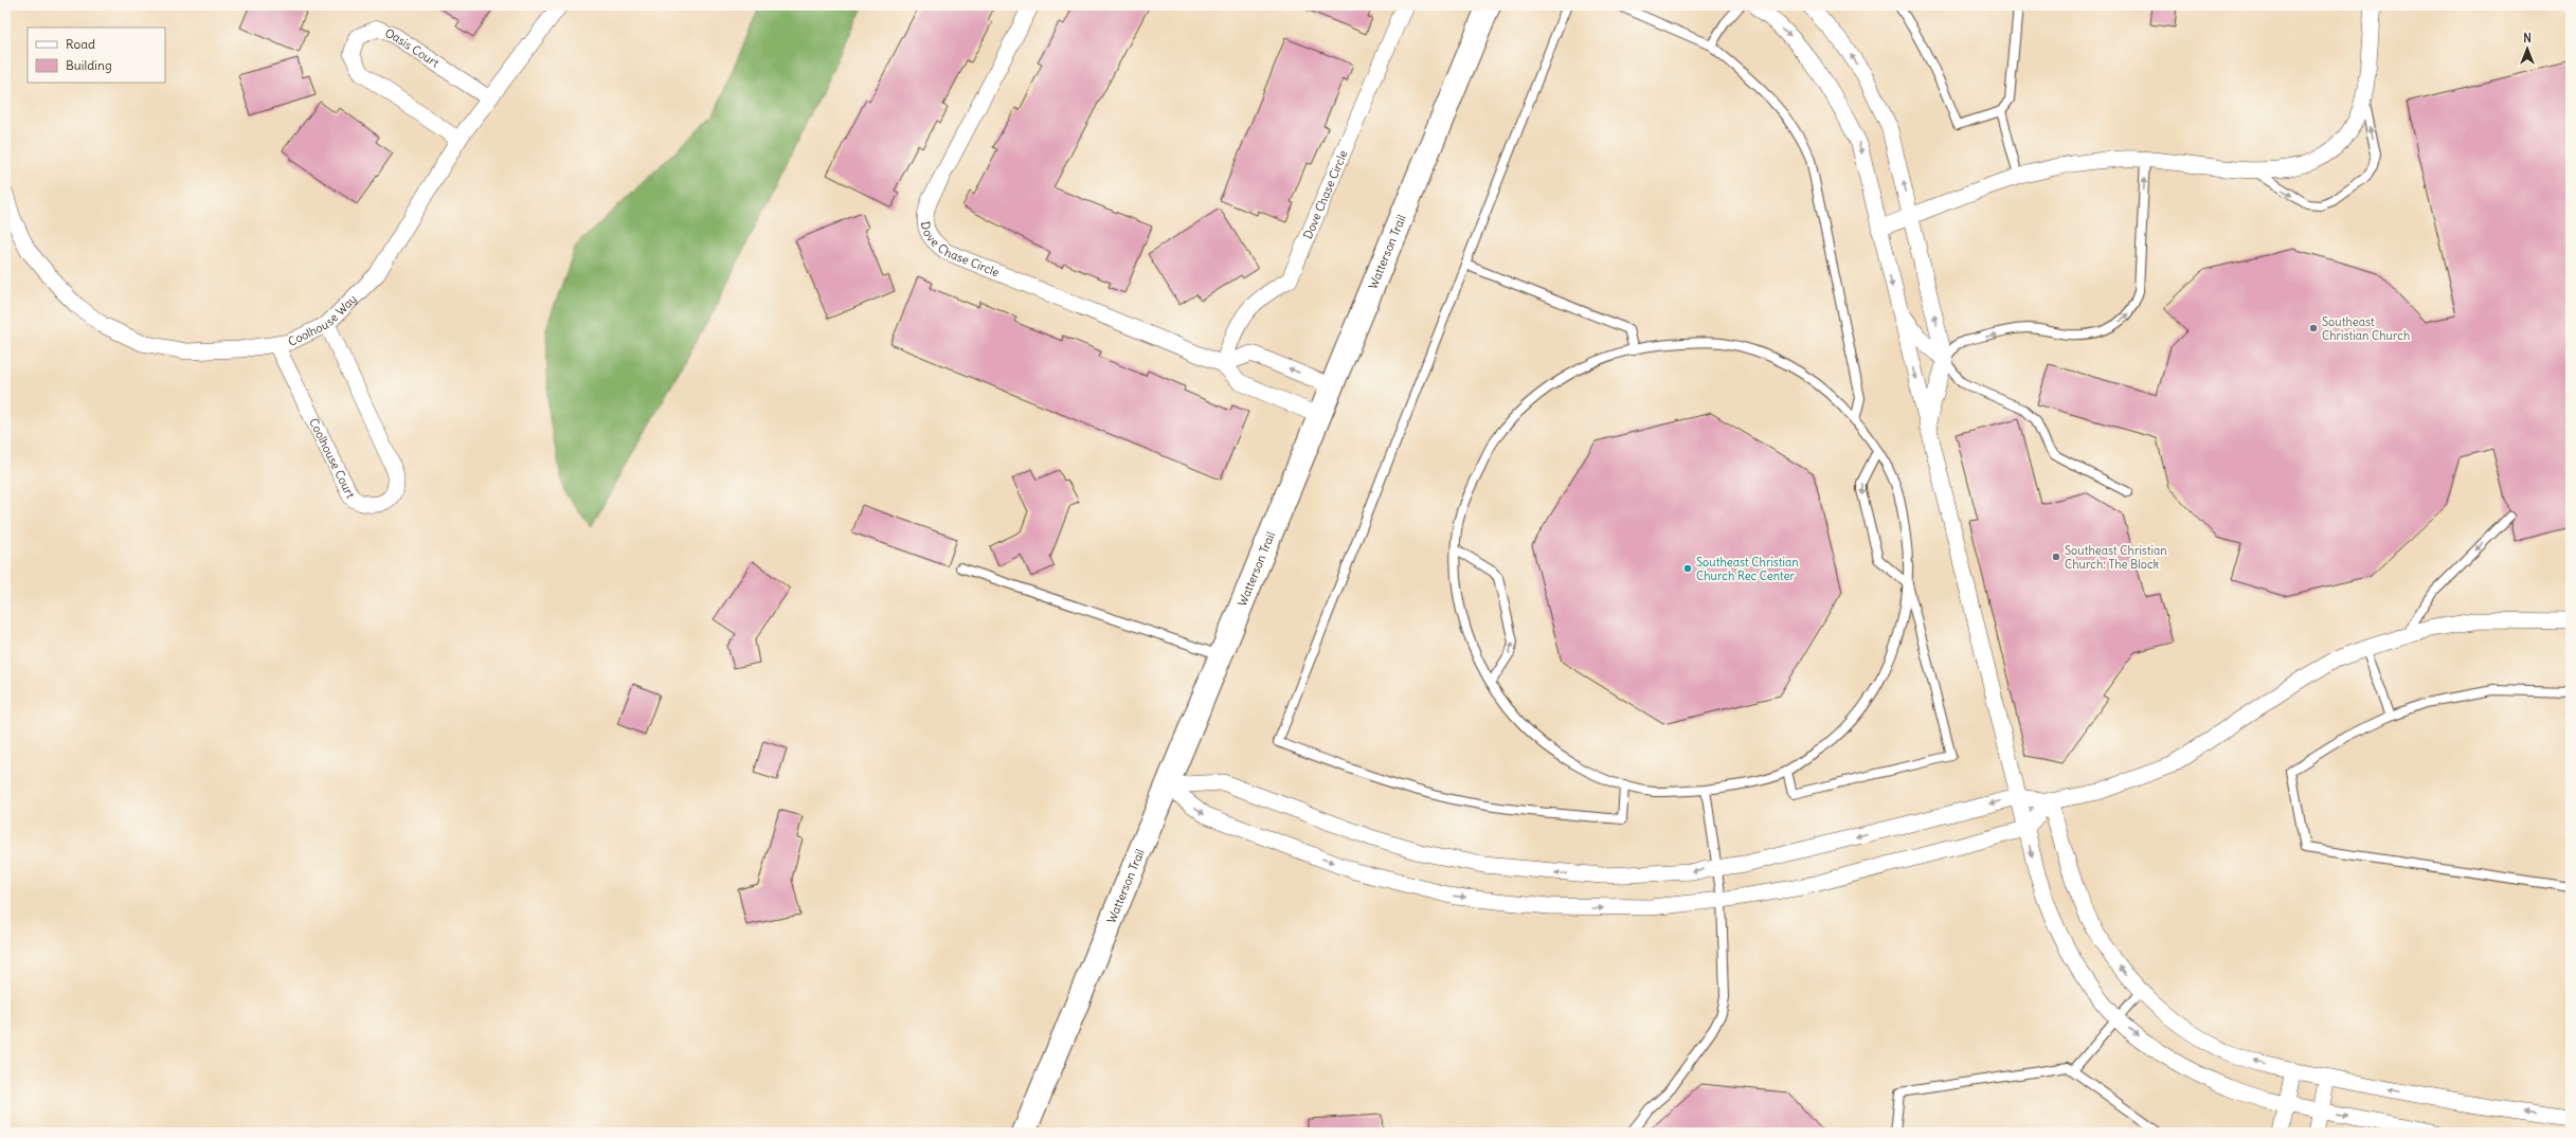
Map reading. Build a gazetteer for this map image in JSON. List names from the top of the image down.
{
  "streets": {
    "main road": ["Watterson Trail"],
    "street": [
      "Oasis Court",
      "Dove Chase Circle",
      "Coolhouse Way",
      "Coolhouse Court"
    ]
  },
  "crossings": [
    ["Oasis Court", "Coolhouse Way"],
    ["Dove Chase Circle", "Watterson Trail"],
    ["Coolhouse Way", "Coolhouse Court"]
  ],
  "places": ["Southeast Christian Church", "Southeast Christian Church: The Block", "Southeast Christian Church Rec Center"],
  "legend": ["Road", "Building"],
  "north": "top"
}
